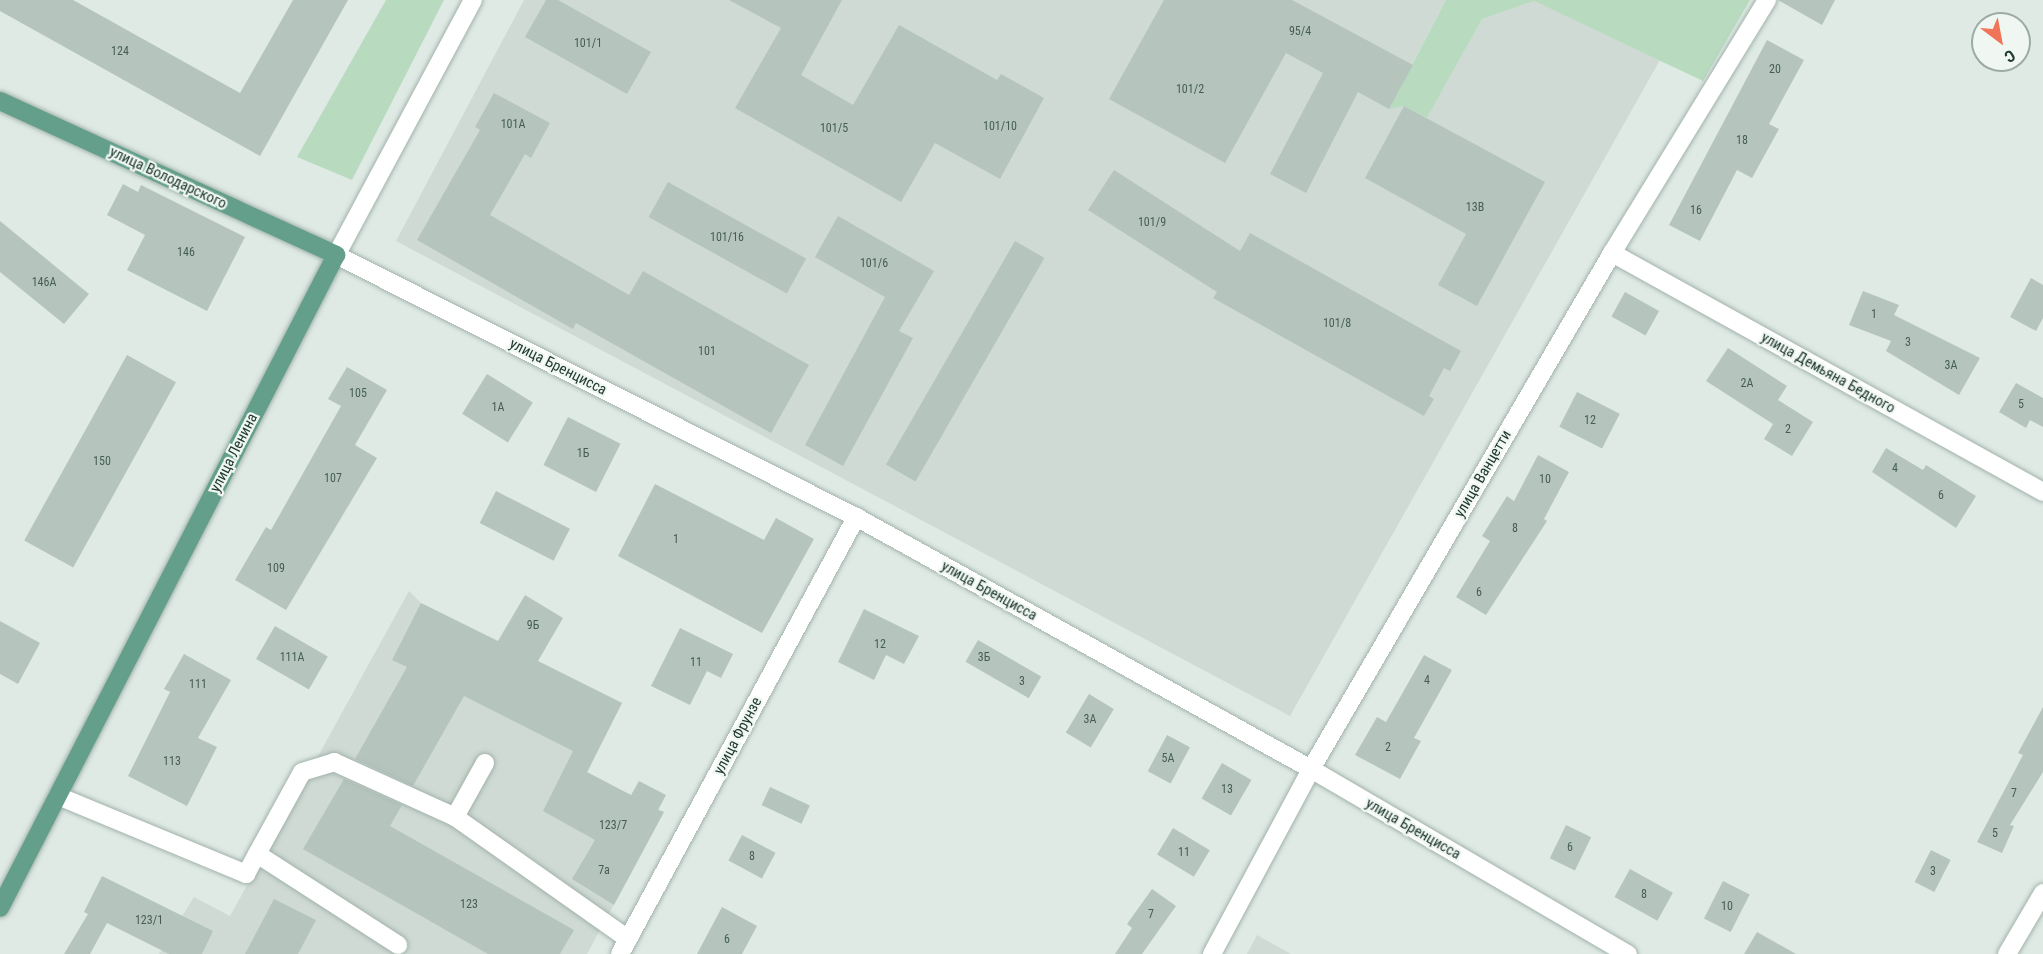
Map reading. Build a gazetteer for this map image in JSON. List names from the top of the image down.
{
  "streets": {
    "main road": ["улица Володарского", "улица Ленина"],
    "street": [
      "улица Бренцисса",
      "улица Демьяна Бедного",
      "улица Ванцетти",
      "улица Фрунзе"
    ]
  },
  "crossings": [
    ["улица Володарского", "улица Бренцисса"],
    ["улица Володарского", "улица Ленина"],
    ["улица Бренцисса", "улица Ленина"],
    ["улица Бренцисса", "улица Ванцетти"],
    ["улица Бренцисса", "улица Фрунзе"],
    ["улица Демьяна Бедного", "улица Ванцетти"]
  ],
  "house_numbers": [
    "95/4",
    "101/1",
    "124",
    "20",
    "101/2",
    "101А",
    "101/10",
    "101/5",
    "18",
    "13В",
    "16",
    "101/9",
    "101/16",
    "146",
    "101/6",
    "146А",
    "1",
    "101/8",
    "3",
    "101",
    "3А",
    "2А",
    "105",
    "5",
    "1А",
    "12",
    "2",
    "1Б",
    "150",
    "4",
    "107",
    "10",
    "6",
    "8",
    "1",
    "109",
    "6",
    "9Б",
    "12",
    "111А",
    "3Б",
    "11",
    "4",
    "3",
    "111",
    "3А",
    "2",
    "5А",
    "113",
    "13",
    "7",
    "123/7",
    "5",
    "6",
    "11",
    "8",
    "7a",
    "3",
    "8",
    "123",
    "10",
    "7",
    "123/1",
    "6"
  ],
  "north": "bottom right"
}
